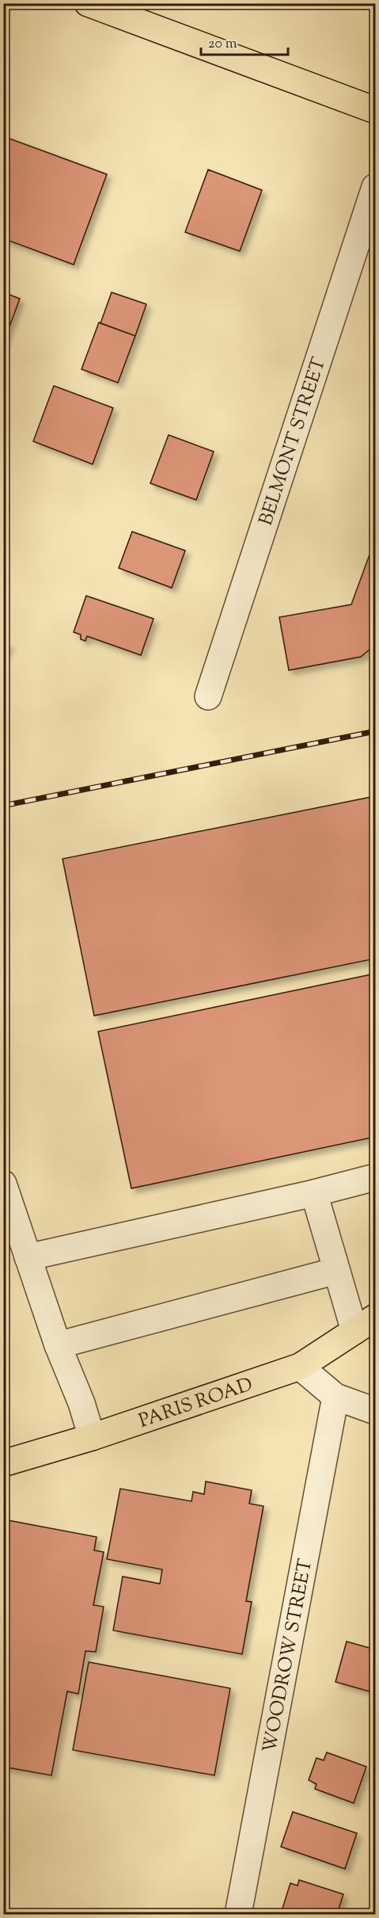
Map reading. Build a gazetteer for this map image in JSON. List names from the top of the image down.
{
  "streets": {
    "main road": ["PARIS ROAD"],
    "street": ["BELMONT STREET", "WOODROW STREET"]
  },
  "scale_bar": "20 m"
}
